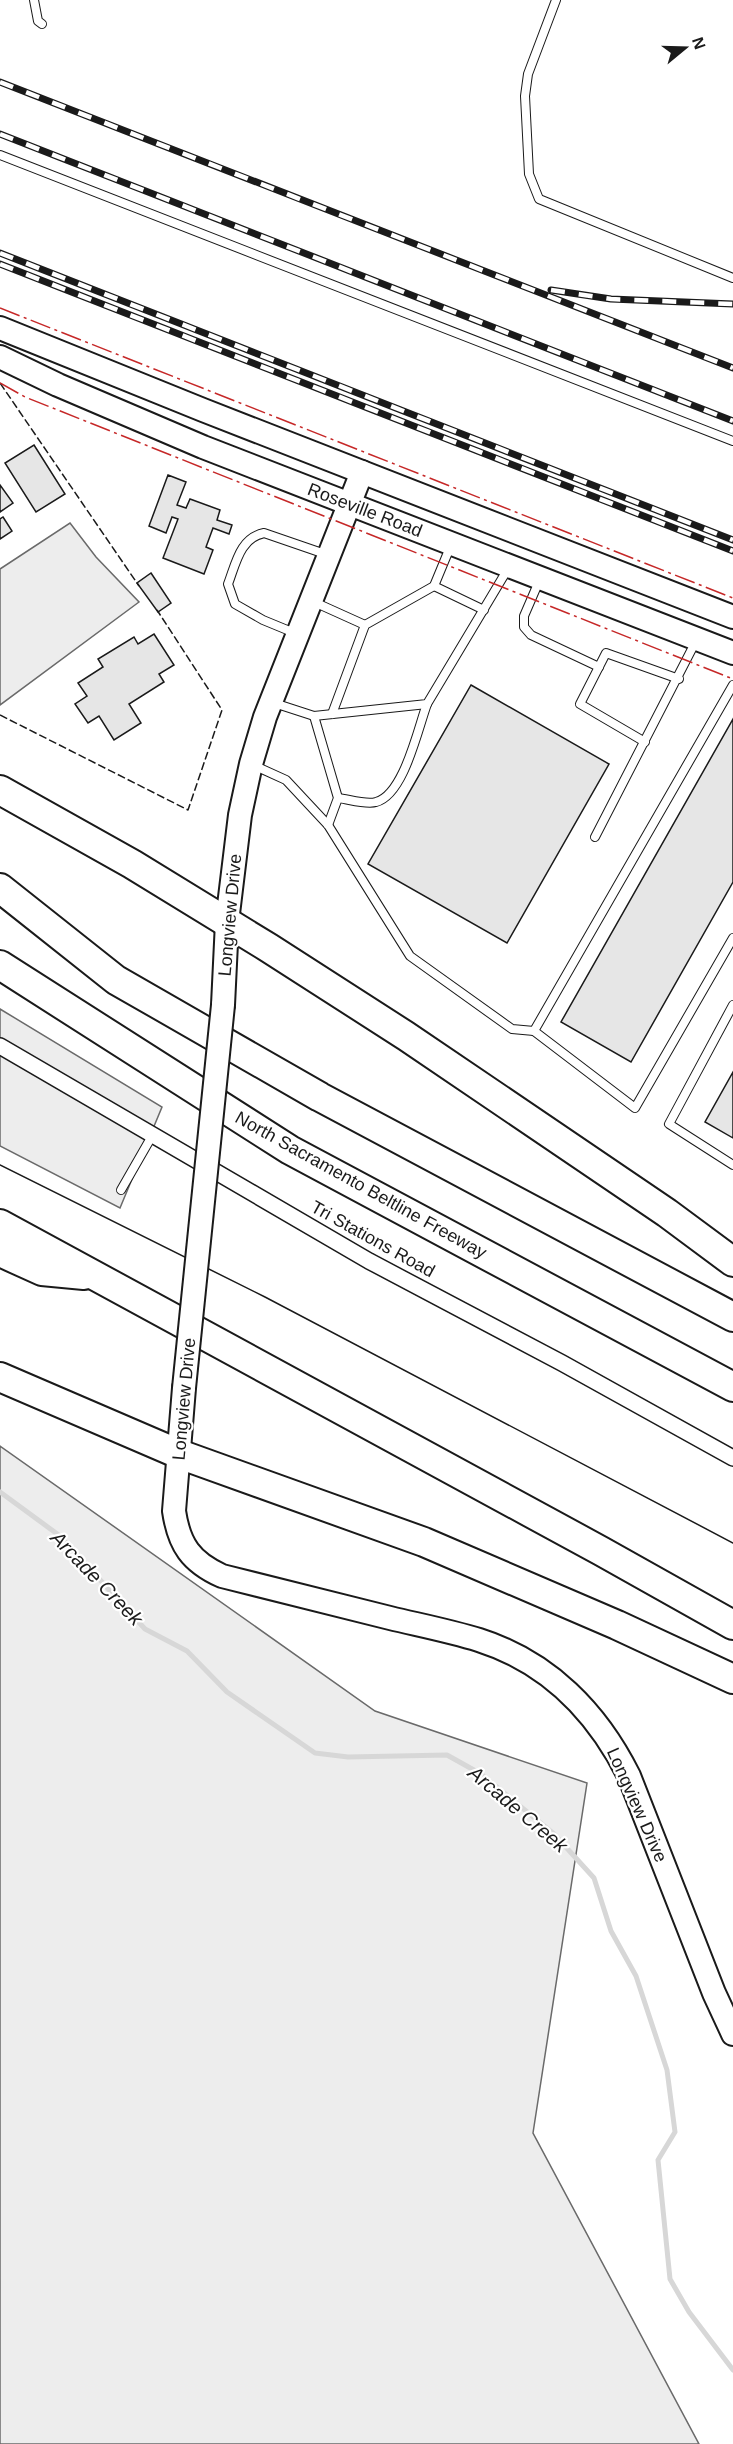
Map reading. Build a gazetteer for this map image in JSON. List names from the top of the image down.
{
  "streets": {
    "highway": ["North Sacramento Beltline Freeway"],
    "main road": ["Roseville Road", "Longview Drive"],
    "street": ["Tri Stations Road"]
  },
  "crossings": [
    ["Roseville Road", "Longview Drive"]
  ],
  "water": ["Arcade Creek"],
  "north": "right"
}
